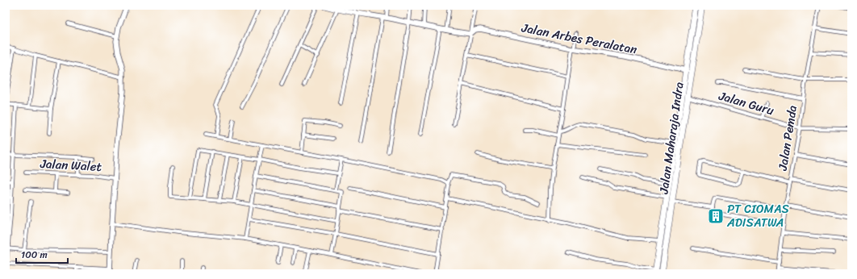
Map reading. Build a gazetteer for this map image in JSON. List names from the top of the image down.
{
  "streets": {
    "highway": ["Jalan Maharaja Indra"],
    "street": [
      "Jalan Arbes Peralatan",
      "Jalan Guru",
      "Jalan Pemda",
      "Jalan Walet"
    ]
  },
  "crossings": [
    ["Jalan Arbes Peralatan", "Jalan Maharaja Indra"],
    ["Jalan Guru", "Jalan Maharaja Indra"],
    ["Jalan Guru", "Jalan Pemda"]
  ],
  "places": {
    "building": ["PT CIOMAS ADISATWA"]
  },
  "scale_bar": "100 m"
}
